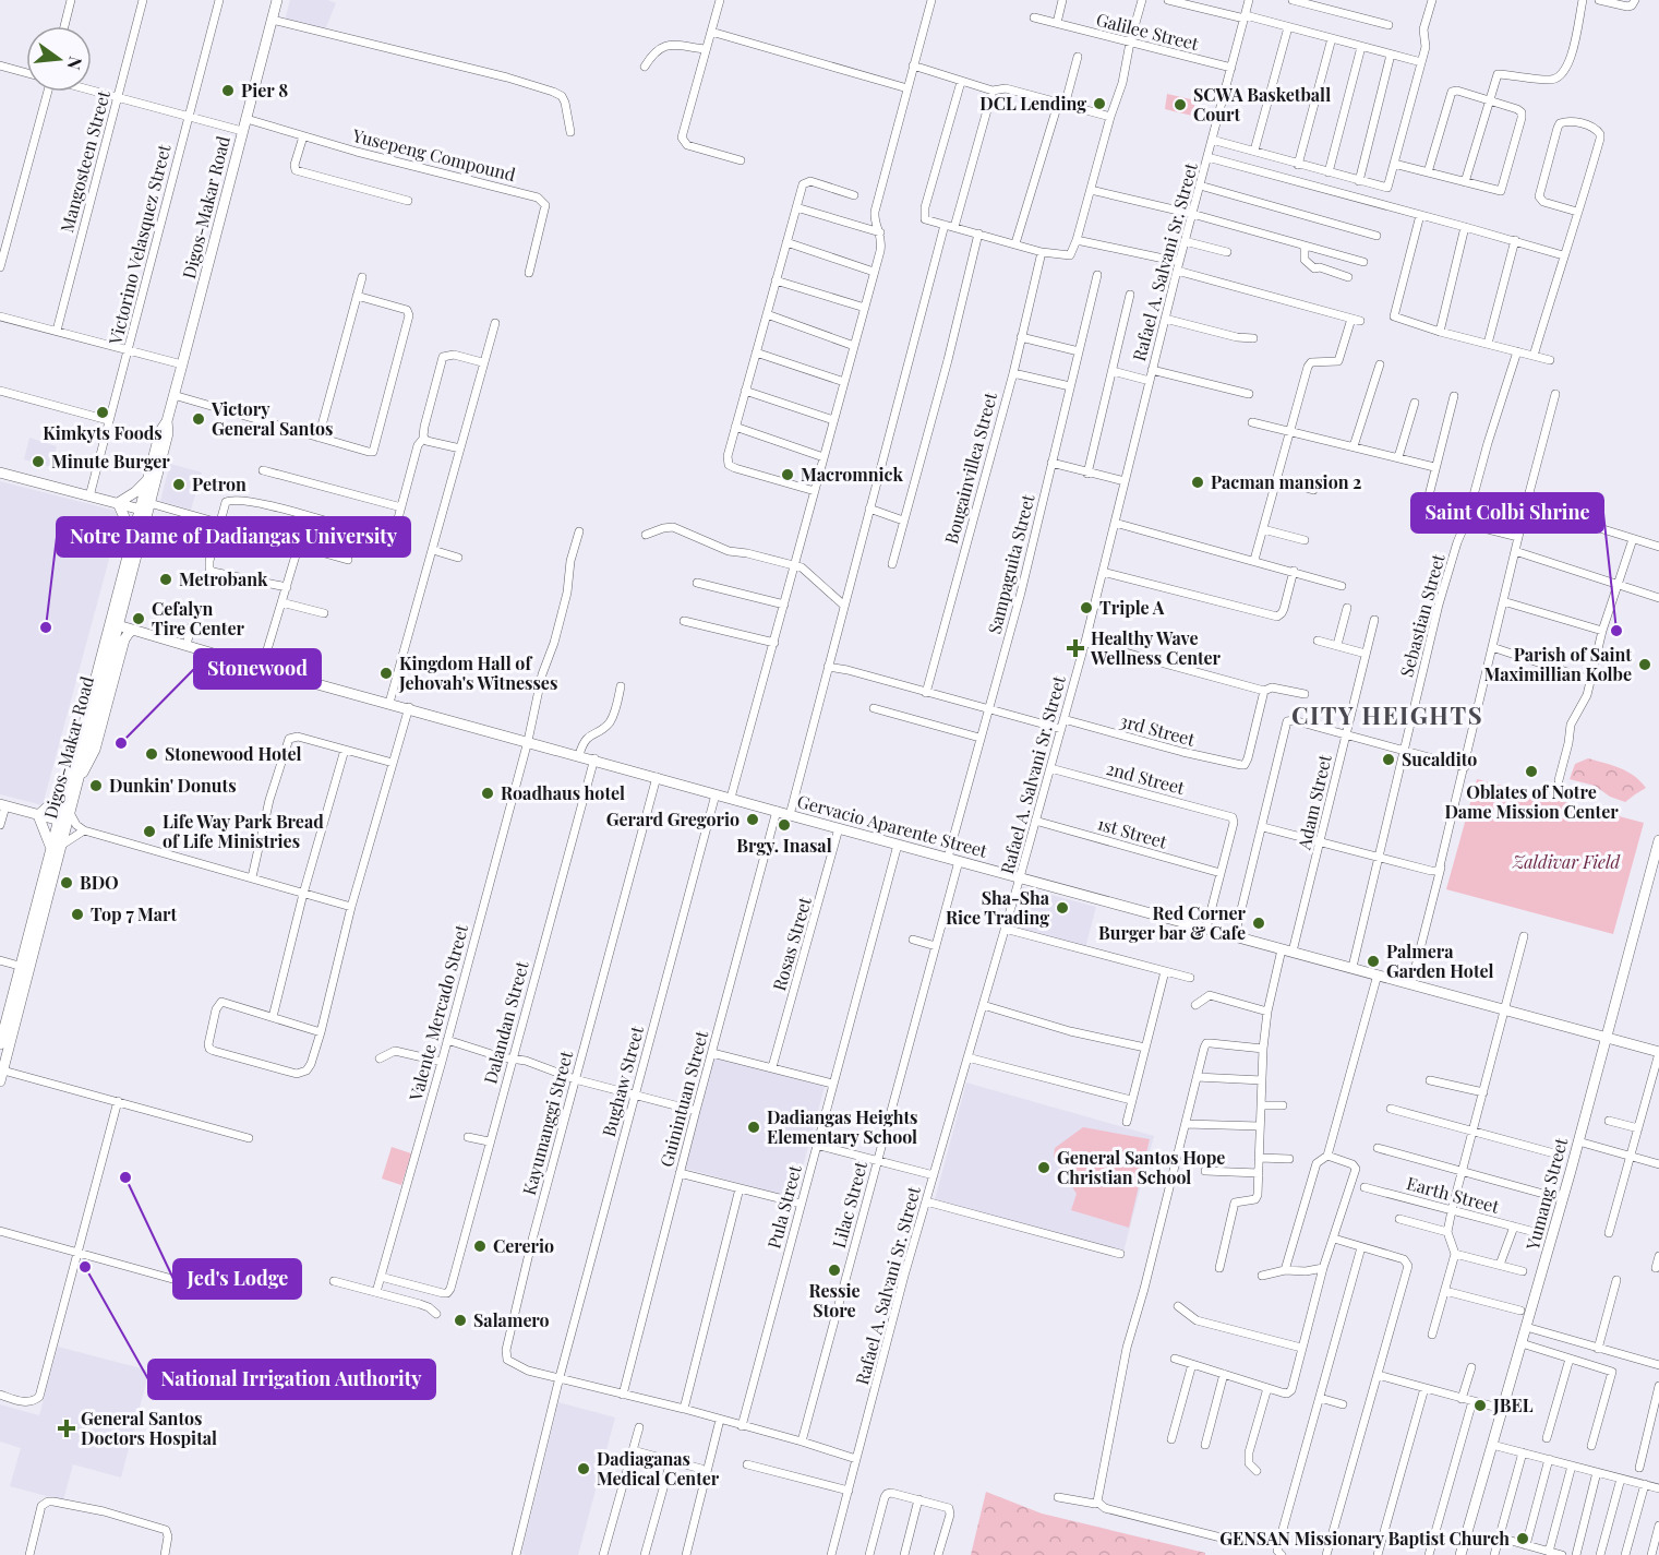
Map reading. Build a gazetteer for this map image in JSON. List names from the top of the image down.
{
  "streets": {
    "main road": ["Digos-Makar Road", "Gervacio Aparente Street", "Yumang Street"],
    "street": [
      "Galilee Street",
      "Yusepeng Compound",
      "Mangosteen Street",
      "Victorino Velasquez Street",
      "Rafael A. Salvani Sr. Street",
      "Bougainvillea Street",
      "Sampaguita Street",
      "Sebastian Street",
      "3rd Street",
      "2nd Street",
      "Adam Street",
      "1st Street",
      "Rosas Street",
      "Valente Mercado Street",
      "Dalandan Street",
      "Bughaw Street",
      "Guinintuan Street",
      "Kayumanggi Street",
      "Earth Street",
      "Lilac Street",
      "Pula Street"
    ]
  },
  "crossings": [
    ["Galilee Street", "Rafael A. Salvani Sr. Street"],
    ["Yusepeng Compound", "Digos-Makar Road"],
    ["Digos-Makar Road", "Gervacio Aparente Street"],
    ["Rafael A. Salvani Sr. Street", "3rd Street"],
    ["Rafael A. Salvani Sr. Street", "2nd Street"],
    ["Rafael A. Salvani Sr. Street", "Gervacio Aparente Street"],
    ["Rafael A. Salvani Sr. Street", "1st Street"],
    ["Rafael A. Salvani Sr. Street", "Kayumanggi Street"],
    ["Sampaguita Street", "Gervacio Aparente Street"],
    ["Sebastian Street", "Gervacio Aparente Street"],
    ["2nd Street", "1st Street"],
    ["Adam Street", "Gervacio Aparente Street"],
    ["Gervacio Aparente Street", "Rosas Street"],
    ["Gervacio Aparente Street", "Valente Mercado Street"],
    ["Gervacio Aparente Street", "Dalandan Street"],
    ["Gervacio Aparente Street", "Bughaw Street"],
    ["Gervacio Aparente Street", "Guinintuan Street"],
    ["Gervacio Aparente Street", "Kayumanggi Street"],
    ["Gervacio Aparente Street", "Yumang Street"],
    ["Gervacio Aparente Street", "Lilac Street"],
    ["Gervacio Aparente Street", "Pula Street"],
    ["Valente Mercado Street", "Dalandan Street"],
    ["Bughaw Street", "Kayumanggi Street"],
    ["Guinintuan Street", "Kayumanggi Street"],
    ["Kayumanggi Street", "Lilac Street"],
    ["Kayumanggi Street", "Pula Street"]
  ],
  "districts": ["CITY HEIGHTS"],
  "parks": ["Zaldivar Field"],
  "places": {
    "other": [
      "Pier 8",
      "DCL Lending",
      "SCWA Basketball Court",
      "Kimkyts Foods",
      "Victory General Santos",
      "Minute Burger",
      "Macromnick",
      "Pacman mansion 2",
      "Petron",
      "Metrobank",
      "Triple A",
      "Cefalyn Tire Center",
      "Notre Dame of Dadiangas University",
      "Saint Colbi Shrine",
      "Parish of Saint Maximillian Kolbe",
      "Kingdom Hall of Jehovah's Witnesses",
      "Stonewood",
      "Stonewood Hotel",
      "Sucaldito",
      "Oblates of Notre Dame Mission Center",
      "Dunkin' Donuts",
      "Roadhaus hotel",
      "Gerard Gregorio",
      "Brgy. Inasal",
      "Life Way Park Bread of Life Ministries",
      "BDO",
      "Sha-Sha Rice Trading",
      "Top 7 Mart",
      "Red Corner Burger bar & Cafe",
      "Palmera Garden Hotel",
      "Dadiangas Heights Elementary School",
      "General Santos Hope Christian School",
      "Jed's Lodge",
      "Cererio",
      "National Irrigation Authority",
      "Ressie Store",
      "Salamero",
      "JBEL",
      "Dadiaganas Medical Center",
      "GENSAN Missionary Baptist Church"
    ],
    "health": ["Healthy Wave Wellness Center", "General Santos Doctors Hospital"]
  },
  "north": "right"
}
